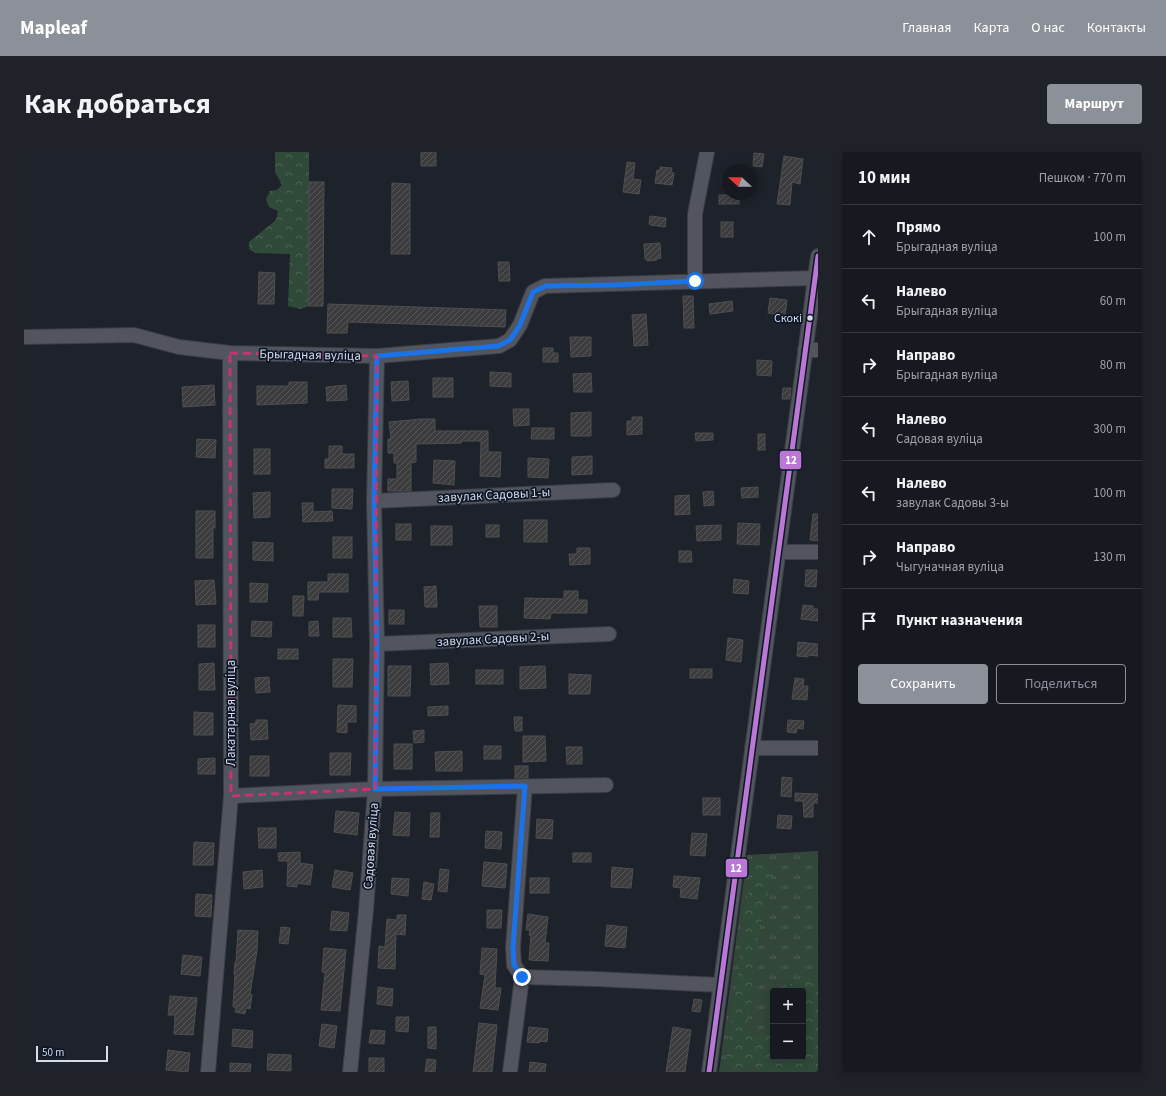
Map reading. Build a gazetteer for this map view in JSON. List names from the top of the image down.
{
  "streets": {
    "street": [
      "Брыгадная вуліца",
      "завулак Садовы 1-ы",
      "завулак Садовы 2-ы",
      "Лакатарная вуліца",
      "Садовая вуліца"
    ]
  },
  "crossings": [
    ["Брыгадная вуліца", "Лакатарная вуліца"],
    ["Брыгадная вуліца", "Садовая вуліца"],
    ["завулак Садовы 1-ы", "Садовая вуліца"],
    ["завулак Садовы 2-ы", "Садовая вуліца"]
  ],
  "places": ["Скокі"],
  "lines": ["transit line 12"],
  "scale_bar": "50 m",
  "north": "left",
  "page": {
    "header": "Mapleaf",
    "nav": [
      "Главная",
      "Карта",
      "О нас",
      "Контакты"
    ],
    "title": "Как добраться",
    "buttons": [
      "Маршрут",
      ["Сохранить", "Поделиться"]
    ],
    "heading": ["10 мин", "Пешком · 770 m"],
    "list": [
      ["Прямо", "Брыгадная вуліца", "100 m"],
      ["Налево", "Брыгадная вуліца", "60 m"],
      ["Направо", "Брыгадная вуліца", "80 m"],
      ["Налево", "Садовая вуліца", "300 m"],
      ["Налево", "завулак Садовы 3-ы", "100 m"],
      ["Направо", "Чыгуначная вуліца", "130 m"],
      "Пункт назначения"
    ],
    "map_buttons": ["+", "−"],
    "scale": "50 m"
  }
}
